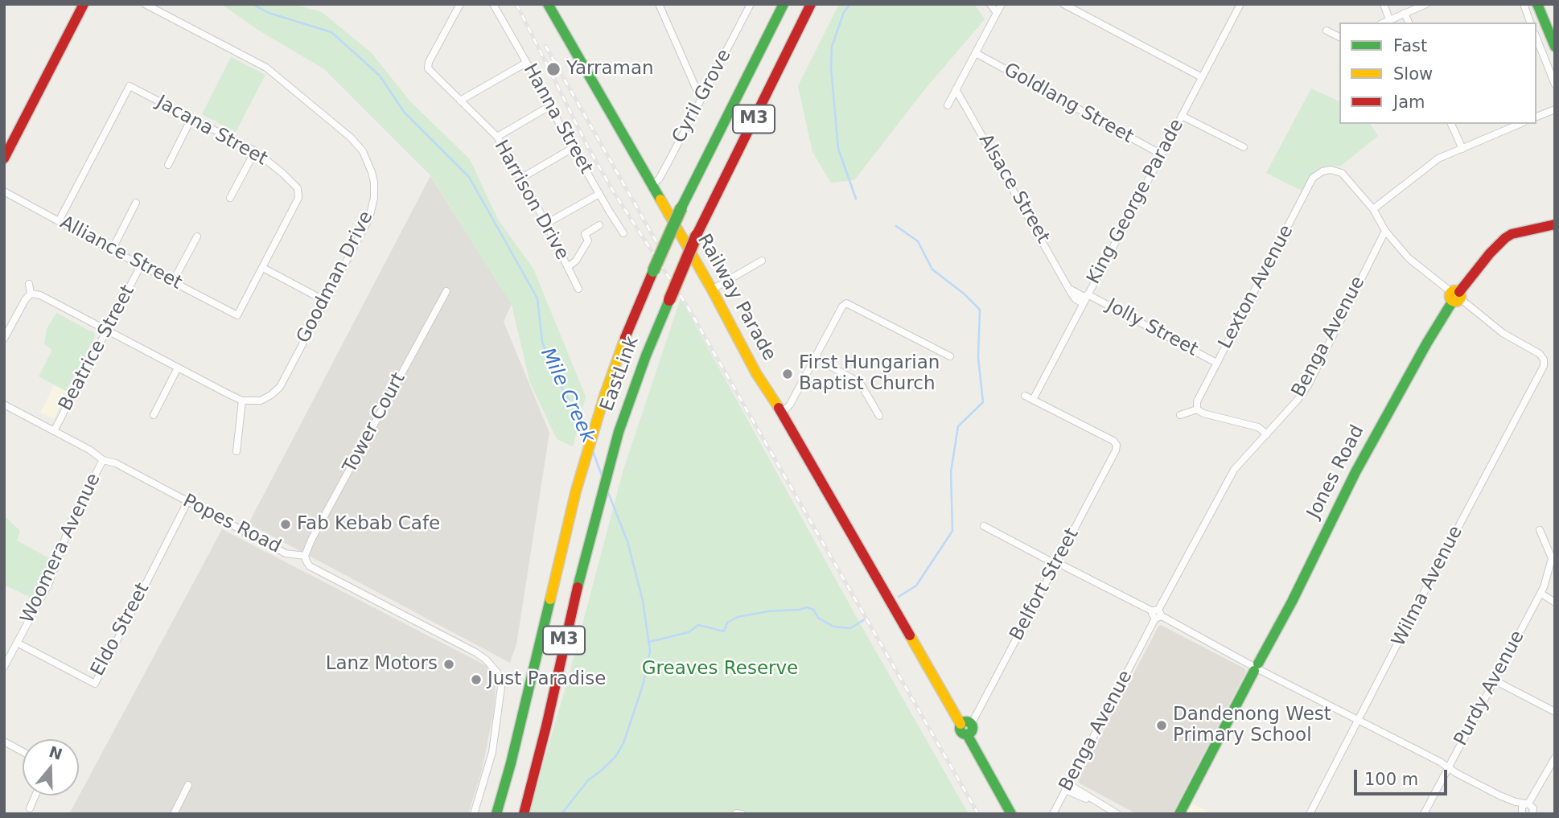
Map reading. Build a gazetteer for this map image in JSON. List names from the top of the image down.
{
  "streets": {
    "main road": [
      "M3",
      "Railway Parade",
      "EastLink",
      "Jones Road"
    ],
    "street": [
      "Cyril Grove",
      "Goldlang Street",
      "Hanna Street",
      "Jacana Street",
      "Alsace Street",
      "Harrison Drive",
      "King George Parade",
      "Alliance Street",
      "Goodman Drive",
      "Lexton Avenue",
      "Jolly Street",
      "Benga Avenue",
      "Beatrice Street",
      "Tower Court",
      "Popes Road",
      "Woomera Avenue",
      "Belfort Street",
      "Wilma Avenue",
      "Eldo Street",
      "Purdy Avenue"
    ]
  },
  "crossings": [
    ["Cyril Grove", "Railway Parade"],
    ["Goldlang Street", "King George Parade"],
    ["Jacana Street", "Alliance Street"],
    ["Alsace Street", "King George Parade"],
    ["Alsace Street", "Jolly Street"],
    ["King George Parade", "Jolly Street"],
    ["King George Parade", "Belfort Street"],
    ["Alliance Street", "Beatrice Street"],
    ["Lexton Avenue", "Jolly Street"],
    ["Railway Parade", "Belfort Street"],
    ["Beatrice Street", "Popes Road"],
    ["Tower Court", "Popes Road"],
    ["Jones Road", "Wilma Avenue"],
    ["Popes Road", "Woomera Avenue"],
    ["Popes Road", "Eldo Street"],
    ["Woomera Avenue", "Eldo Street"]
  ],
  "water": ["Mile Creek"],
  "parks": ["Greaves Reserve"],
  "places": [
    "Yarraman",
    "First Hungarian Baptist Church",
    "Fab Kebab Cafe",
    "Lanz Motors",
    "Just Paradise",
    "Dandenong West Primary School"
  ],
  "legend": ["Fast", "Slow", "Jam"],
  "scale_bar": "100 m",
  "north": "top"
}
